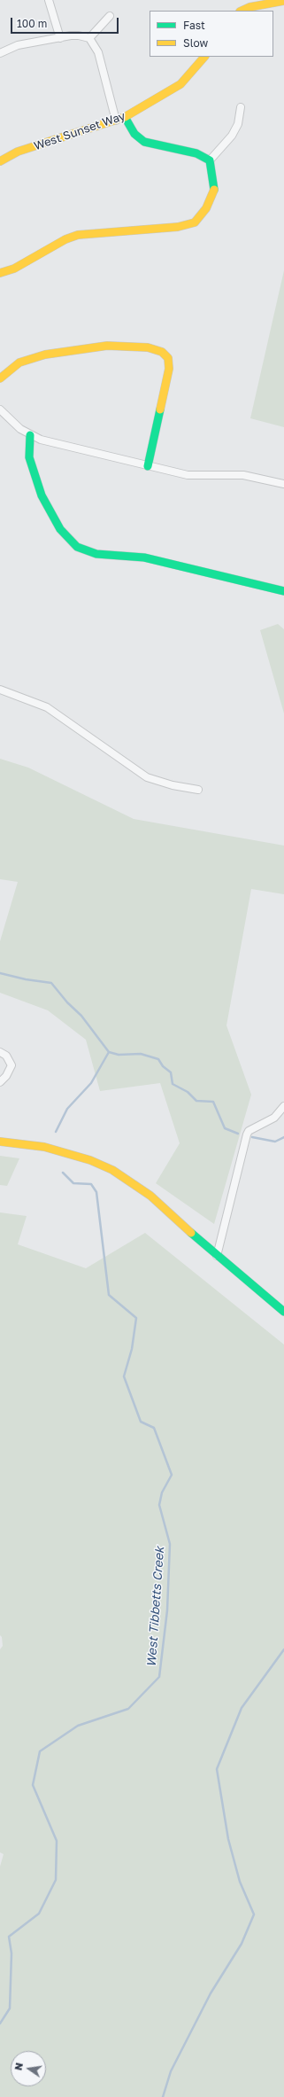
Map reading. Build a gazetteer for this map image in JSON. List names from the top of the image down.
{
  "streets": {
    "street": ["West Sunset Way"]
  },
  "water": ["West Tibbetts Creek"],
  "legend": ["Fast", "Slow"],
  "scale_bar": "100 m",
  "north": "left"
}
